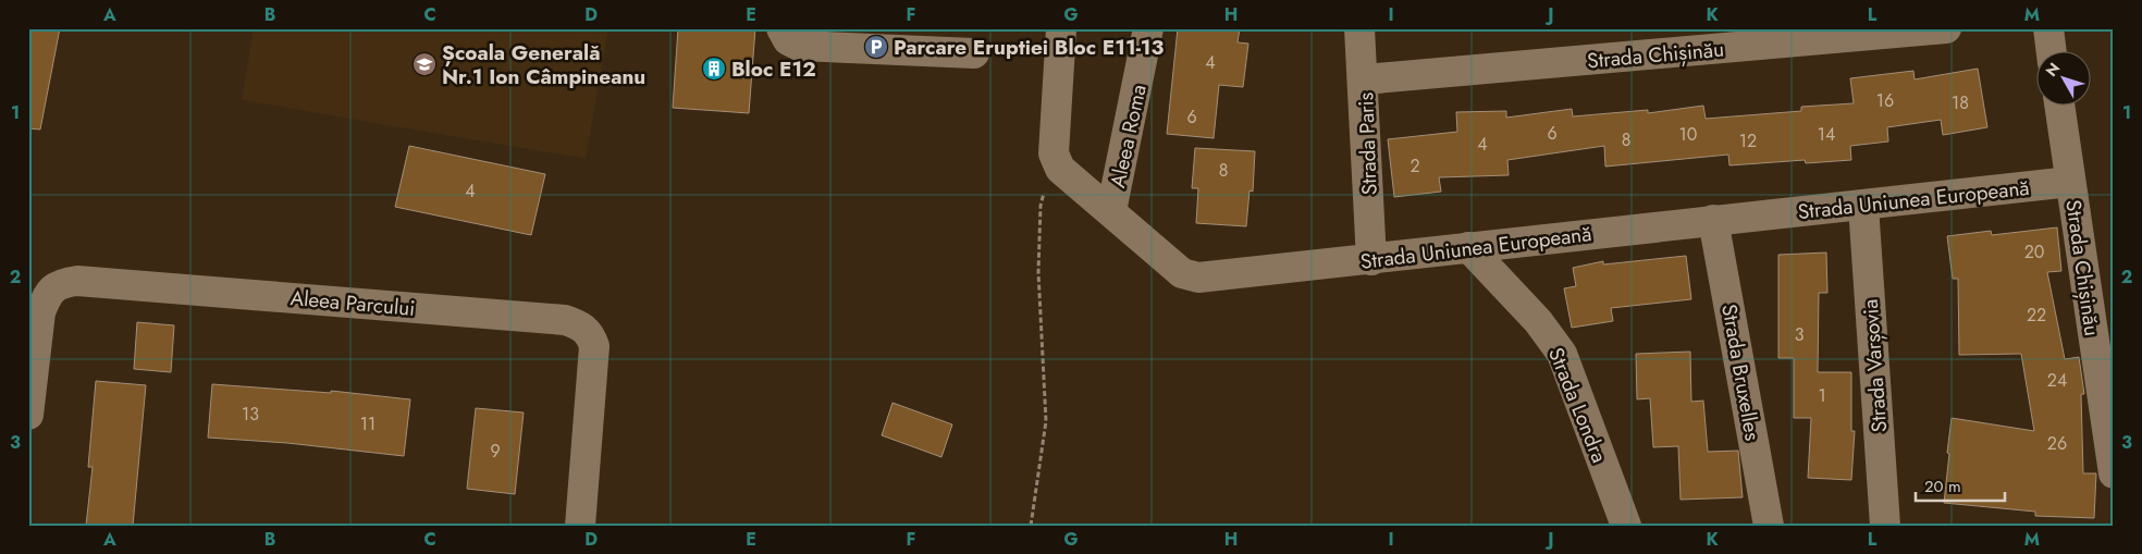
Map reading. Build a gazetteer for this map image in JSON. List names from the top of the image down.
{
  "streets": {
    "street": [
      "Strada Chișinău",
      "Aleea Roma",
      "Strada Paris",
      "Strada Uniunea Europeană",
      "Aleea Parcului",
      "Strada Varșovia",
      "Strada Bruxelles",
      "Strada Londra"
    ]
  },
  "crossings": [
    ["Strada Chișinău", "Strada Paris"],
    ["Strada Chișinău", "Strada Uniunea Europeană"],
    ["Aleea Roma", "Strada Uniunea Europeană"],
    ["Strada Paris", "Strada Uniunea Europeană"],
    ["Strada Uniunea Europeană", "Strada Varșovia"],
    ["Strada Uniunea Europeană", "Strada Bruxelles"],
    ["Strada Uniunea Europeană", "Strada Londra"]
  ],
  "places": {
    "parking": ["Parcare Eruptiei Bloc E11-13"],
    "school or university": ["Școala Generală Nr.1 Ion Câmpineanu"],
    "building": ["Bloc E12"]
  },
  "house_numbers": [
    "4",
    "16",
    "18",
    "6",
    "6",
    "10",
    "14",
    "8",
    "12",
    "4",
    "2",
    "8",
    "4",
    "20",
    "22",
    "3",
    "24",
    "1",
    "13",
    "11",
    "26",
    "9"
  ],
  "scale_bar": "20 m",
  "north": "top left",
  "grid": {
    "columns": [
      "A",
      "B",
      "C",
      "D",
      "E",
      "F",
      "G",
      "H",
      "I",
      "J",
      "K",
      "L",
      "M"
    ],
    "rows": ["1", "2", "3"]
  }
}
